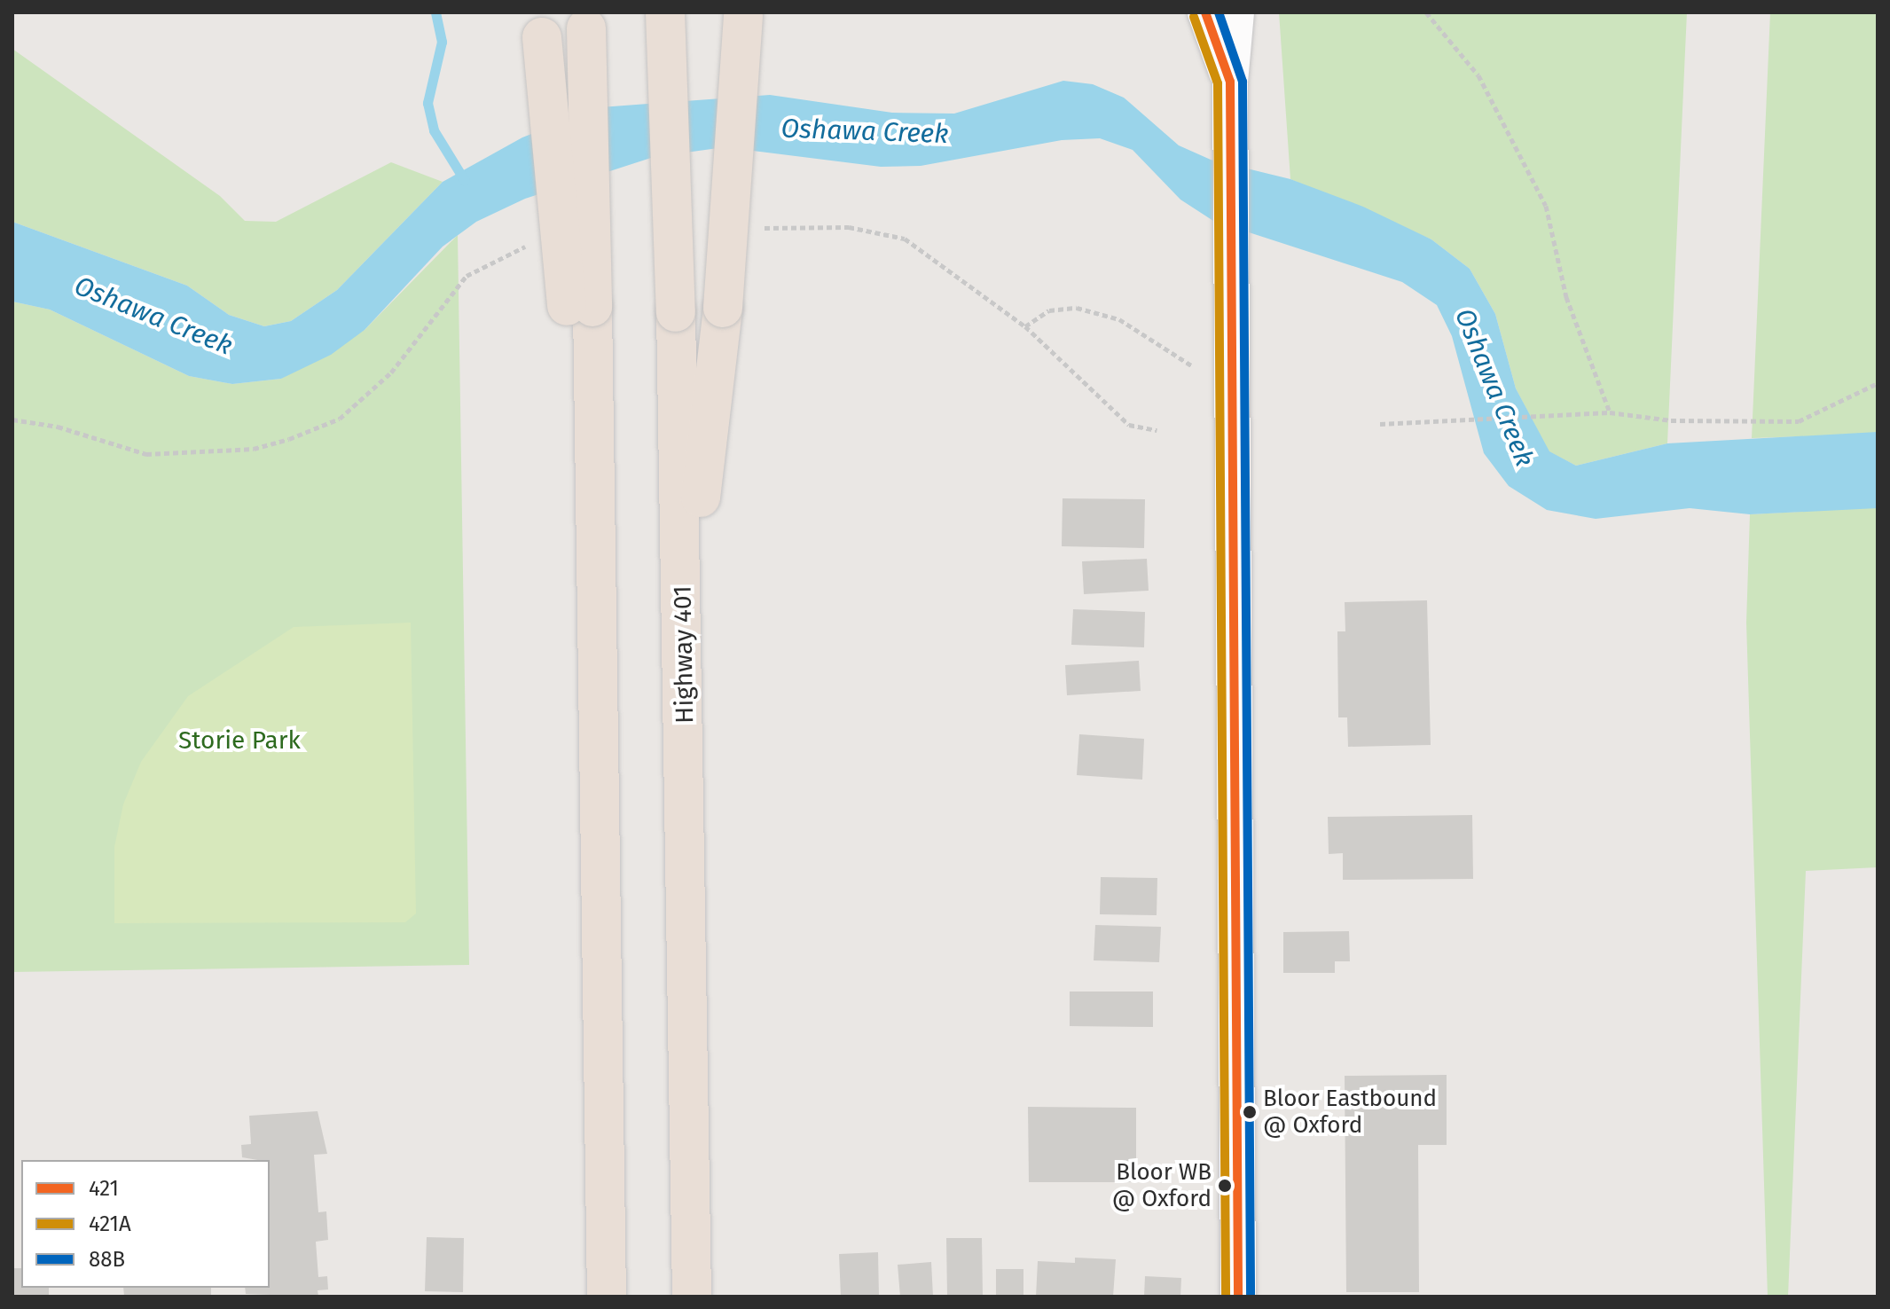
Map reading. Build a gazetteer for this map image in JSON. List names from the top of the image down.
{
  "streets": {
    "highway": ["Highway 401"]
  },
  "water": ["Oshawa Creek"],
  "parks": ["Storie Park"],
  "places": ["Bloor Eastbound @ Oxford", "Bloor WB @ Oxford"],
  "lines": ["transit line 421", "transit line 88B", "transit line 421A"],
  "legend": ["421", "421A", "88B"]
}
